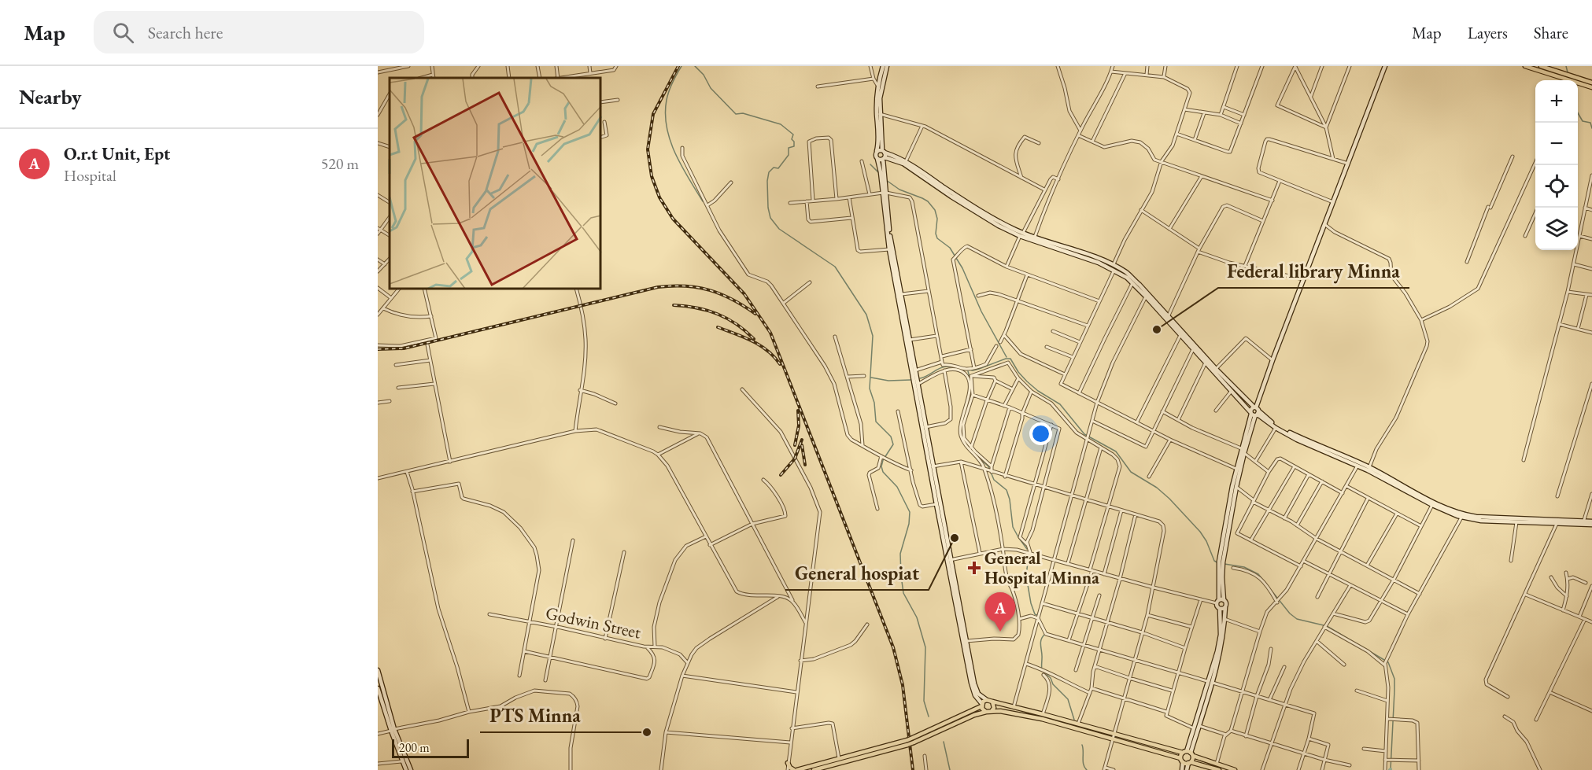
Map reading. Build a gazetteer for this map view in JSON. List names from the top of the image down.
{
  "streets": {
    "street": ["Godwin Street"]
  },
  "places": {
    "other": ["Federal library Minna", "General hospiat", "PTS Minna"],
    "health": ["General Hospital Minna"]
  },
  "scale_bar": "200 m",
  "page": {
    "header": "Map",
    "search": "Search here",
    "nav": ["Map", "Layers", "Share"],
    "heading": "Nearby",
    "map_buttons": ["+", "−"],
    "list": [
      {
        "mark": "A",
        "name": "O.r.t Unit, Ept",
        "note": "Hospital",
        "value": "520 m"
      }
    ],
    "pins": "A",
    "scale": "200 m"
  }
}
